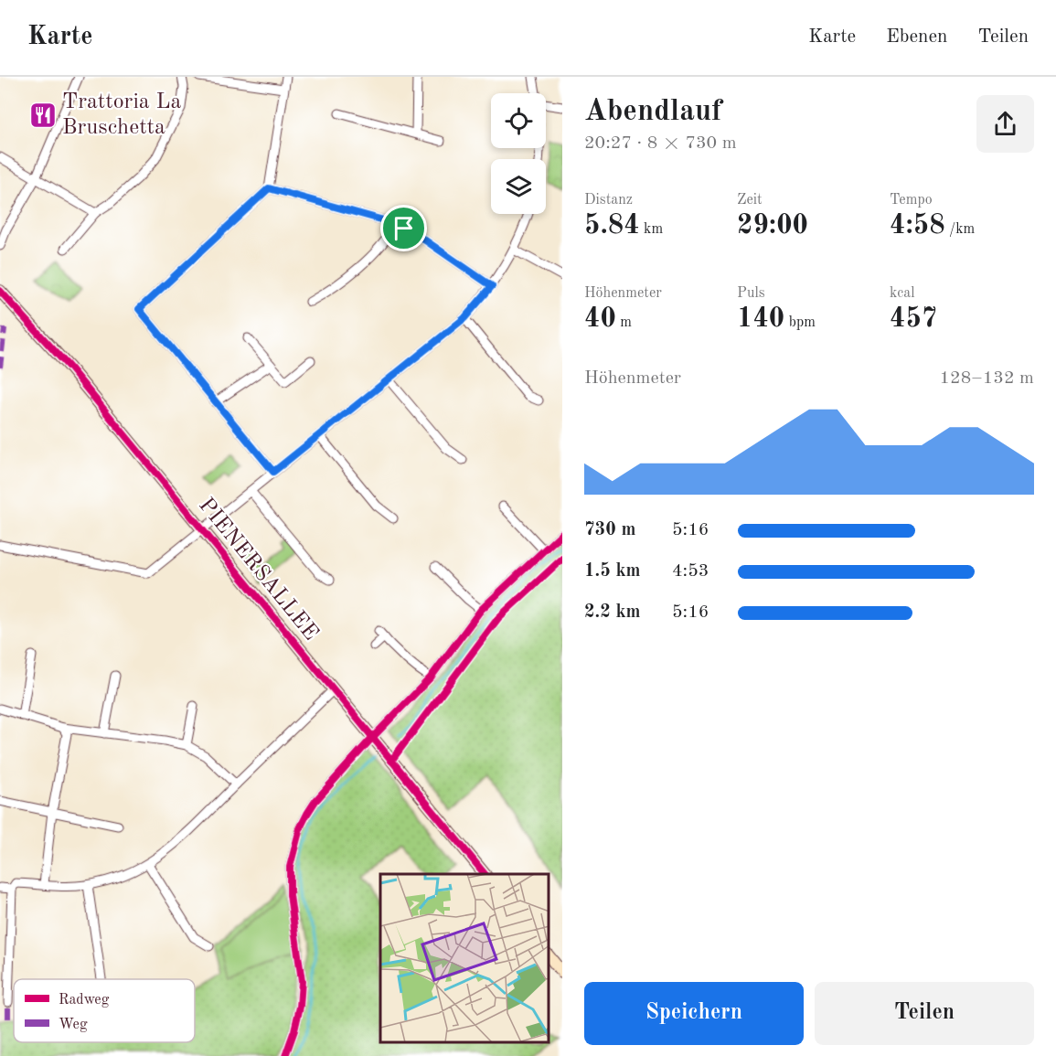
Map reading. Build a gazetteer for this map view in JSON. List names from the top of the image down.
{
  "streets": {
    "main road": ["PIENERSALLEE"]
  },
  "places": {
    "restaurant": ["Trattoria La Bruschetta"]
  },
  "legend": ["Radweg", "Weg"],
  "page": {
    "header": "Karte",
    "nav": ["Karte", "Ebenen", "Teilen"],
    "heading": ["Abendlauf", "20:27 · 8 × 730 m"],
    "stats": [
      ["Distanz", "5.84 km"],
      ["Zeit", "29:00"],
      ["Tempo", "4:58 /km"],
      ["Höhenmeter", "40 m"],
      ["Puls", "140 bpm"],
      ["kcal", "457"]
    ],
    "chart": ["Höhenmeter", "128–132 m"],
    "list": [
      {
        "name": "730 m",
        "note": "5:16"
      },
      {
        "name": "1.5 km",
        "note": "4:53"
      },
      {
        "name": "2.2 km",
        "note": "5:16"
      }
    ],
    "buttons": ["Speichern", "Teilen"]
  }
}
